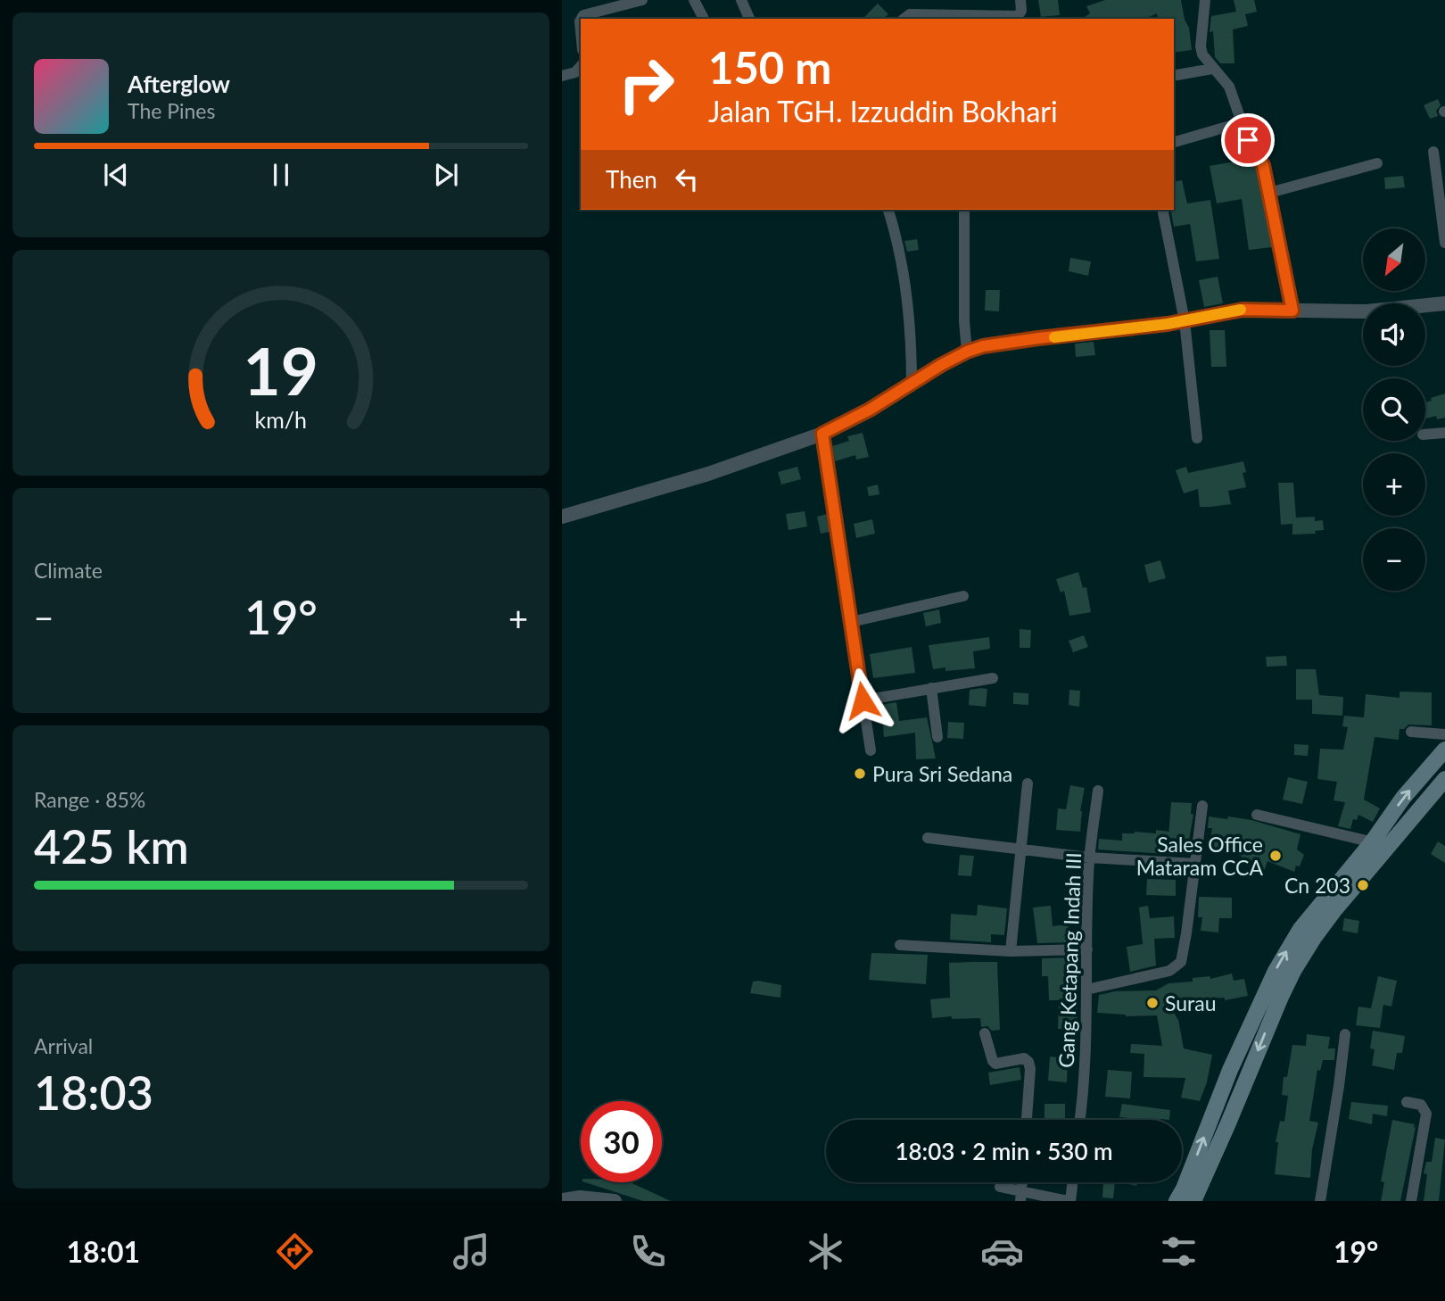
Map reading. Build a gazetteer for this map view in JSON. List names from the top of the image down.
{
  "streets": {
    "street": ["Gang Ketapang Indah III"]
  },
  "places": [
    "Pura Sri Sedana",
    "Sales Office Mataram CCA",
    "Cn 203",
    "Surau"
  ],
  "north": "bottom left",
  "page": {
    "turn": ["150 m", "Jalan TGH. Izzuddin Bokhari"],
    "song": ["Afterglow", "The Pines"],
    "then": "Then",
    "map_buttons": ["+", "−"],
    "tile": [
      "Climate",
      ["Range · 85%", "425 km"],
      ["Arrival", "18:03"]
    ],
    "heat": ["−", "19°", "+"],
    "limit": "30",
    "trip": "18:03 · 2 min · 530 m",
    "tabs": ["18:01", "19°"],
    "gauge": ["19", "km/h"]
  }
}
